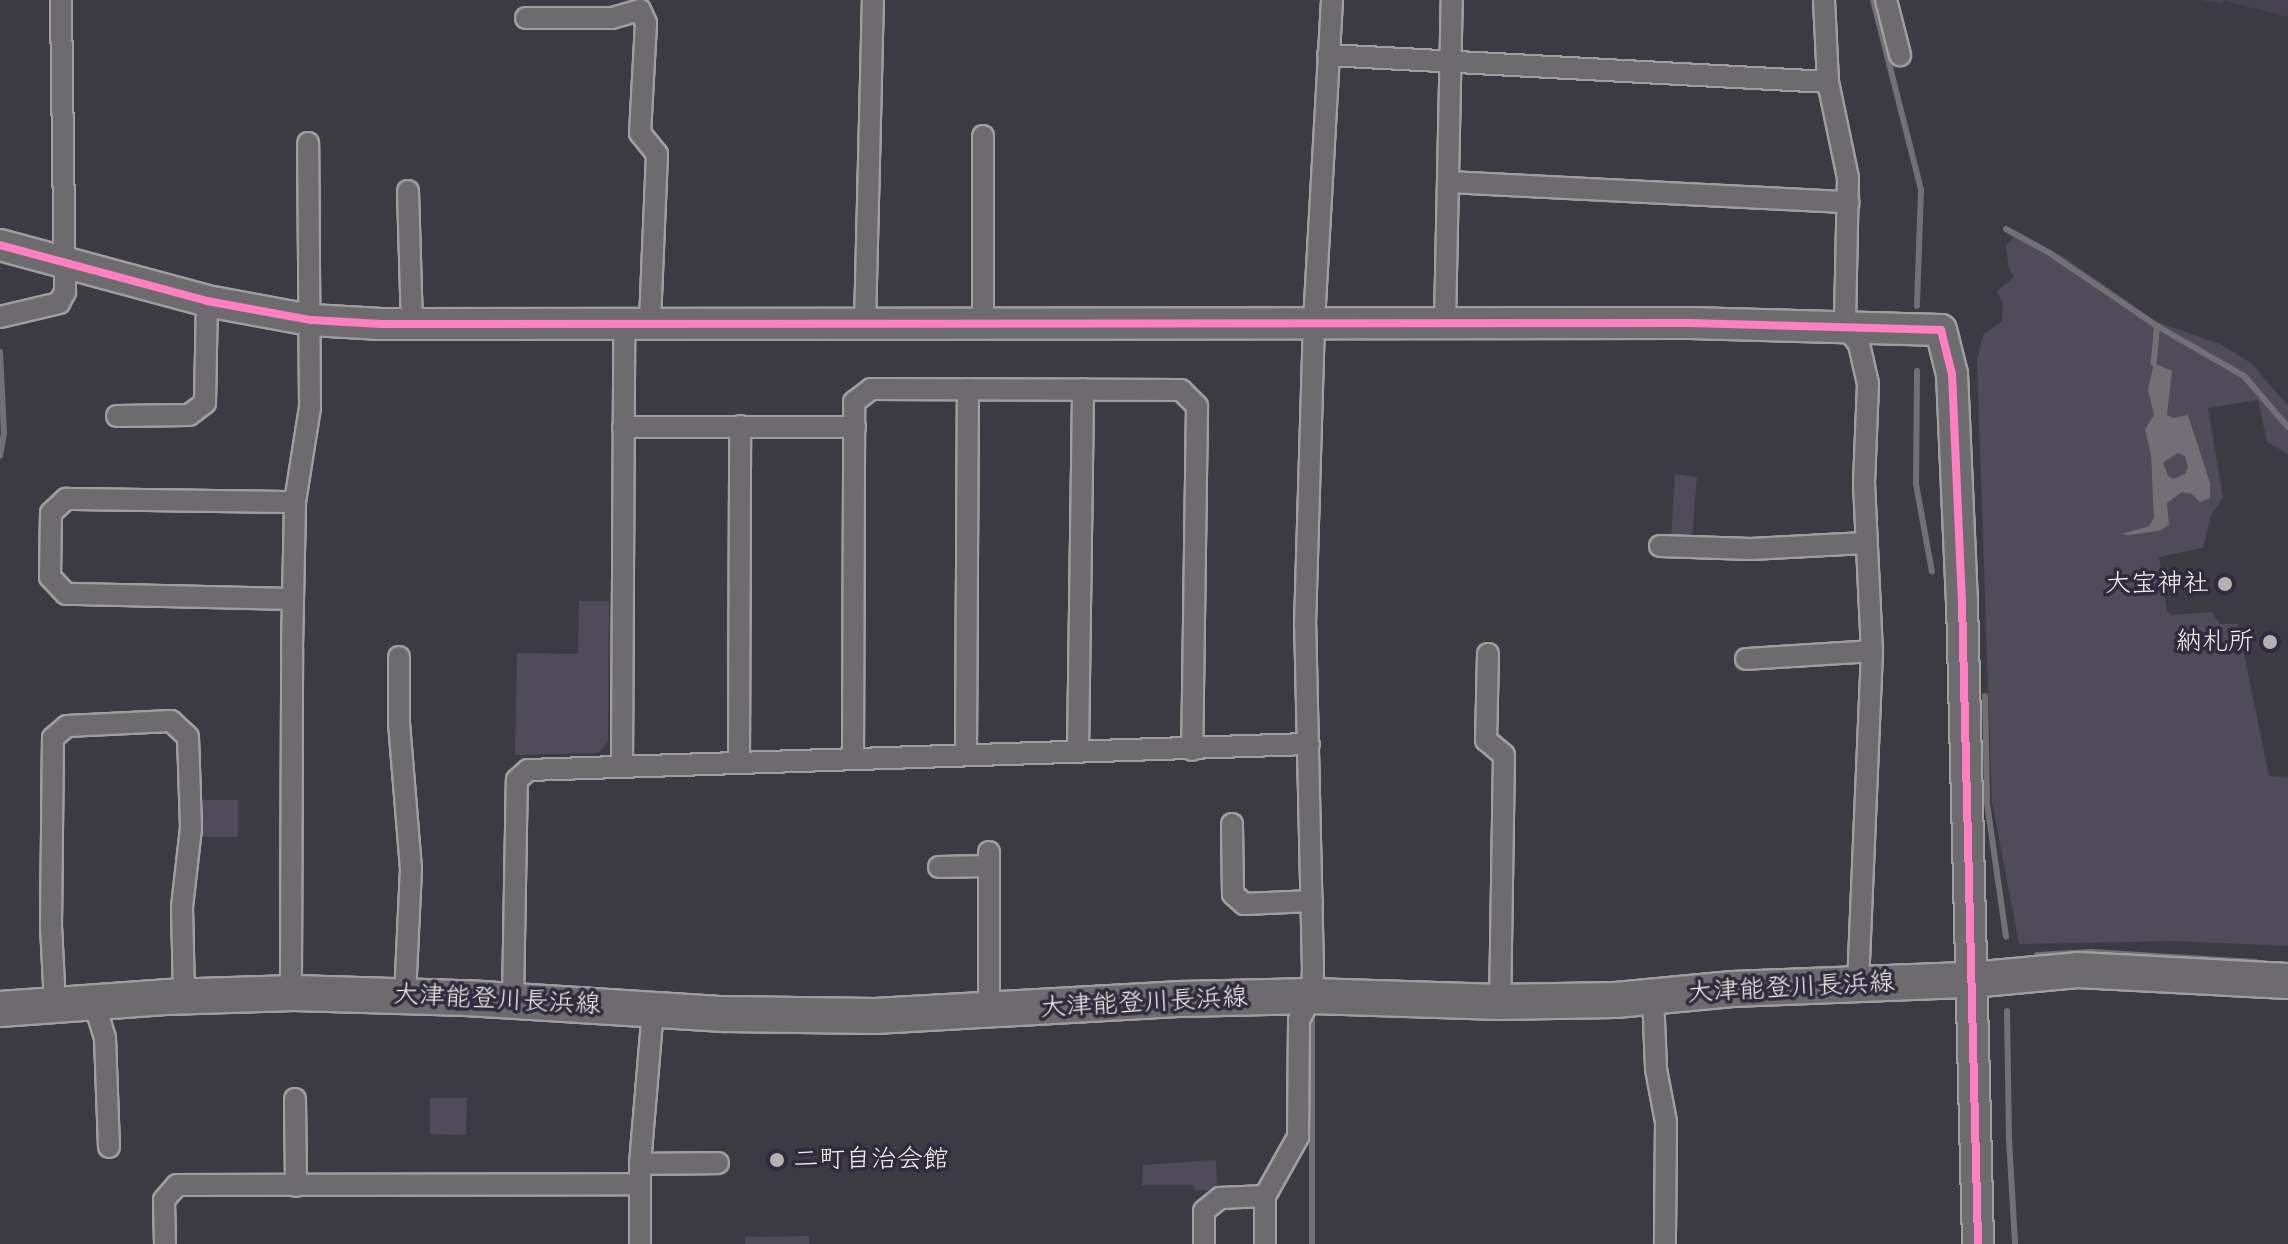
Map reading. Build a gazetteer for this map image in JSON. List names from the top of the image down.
{
  "streets": {
    "main road": ["大津能登川長浜線"]
  },
  "places": ["大宝神社", "納札所", "二町自治会館"]
}
